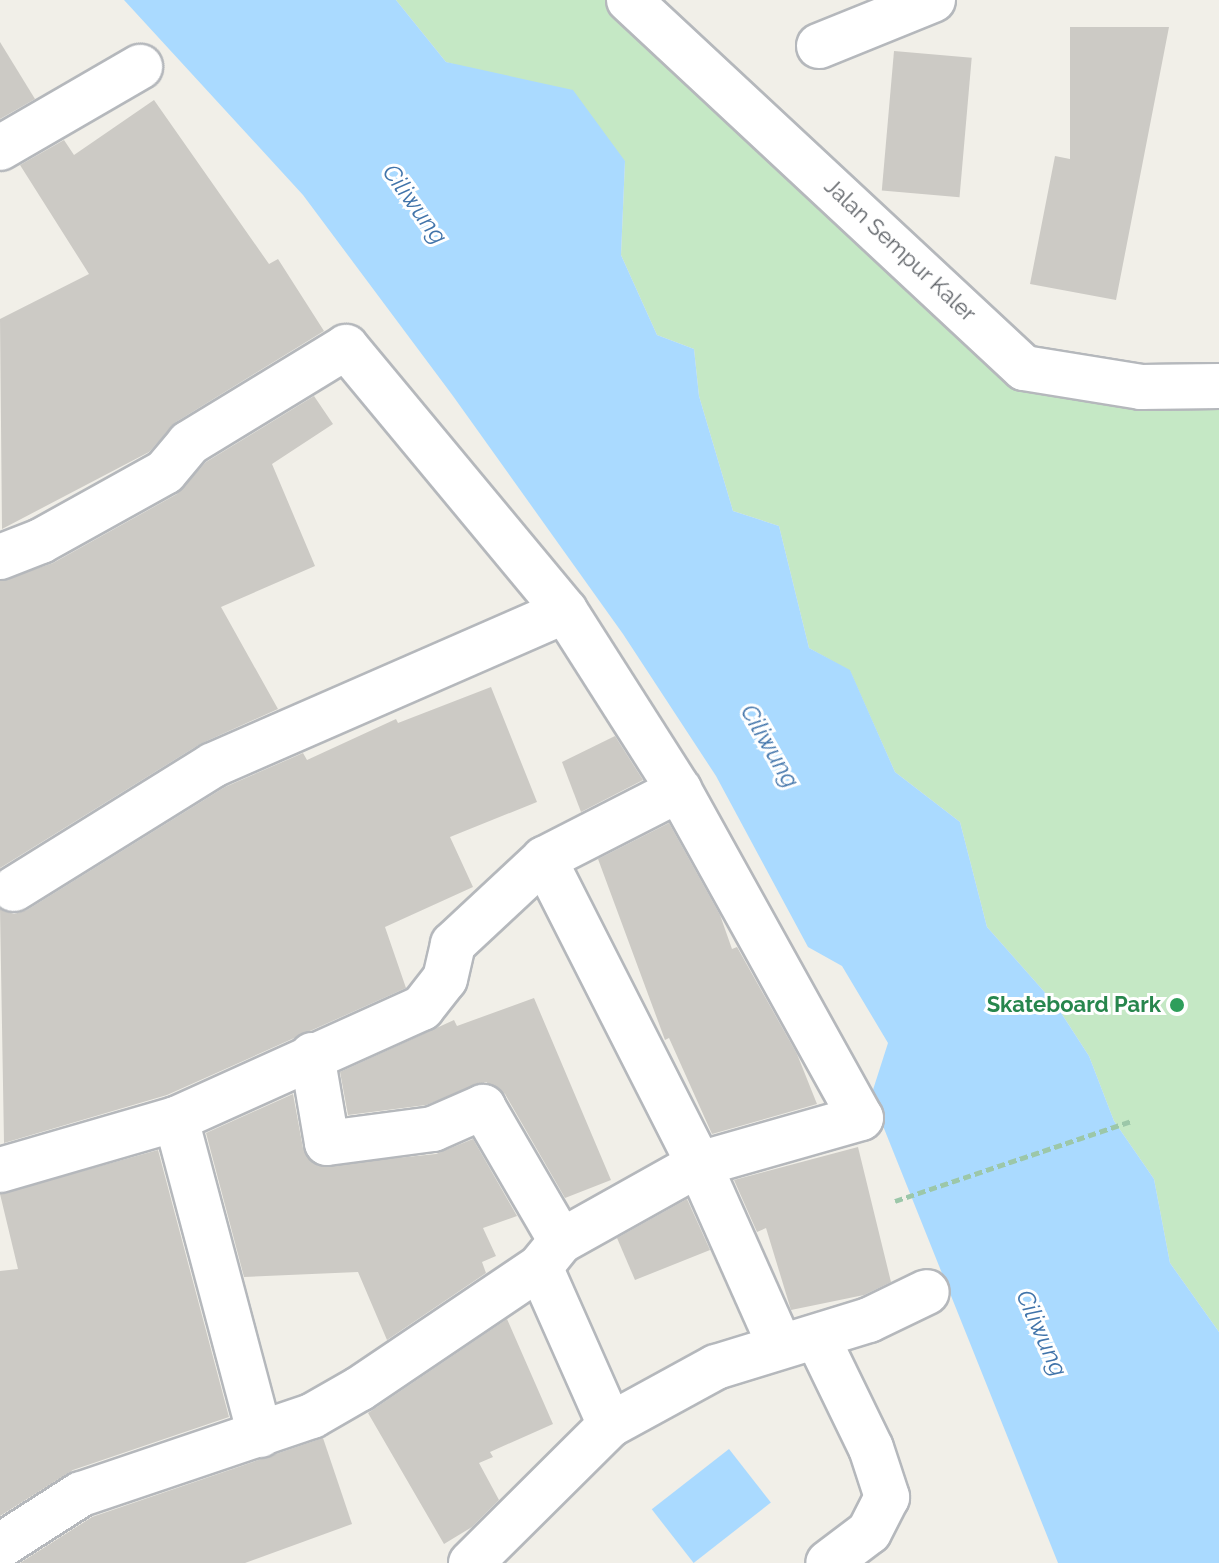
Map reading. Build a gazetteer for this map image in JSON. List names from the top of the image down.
{
  "streets": {
    "street": ["Jalan Sempur Kaler"]
  },
  "water": ["Ciliwung"],
  "places": ["Skateboard Park"]
}
